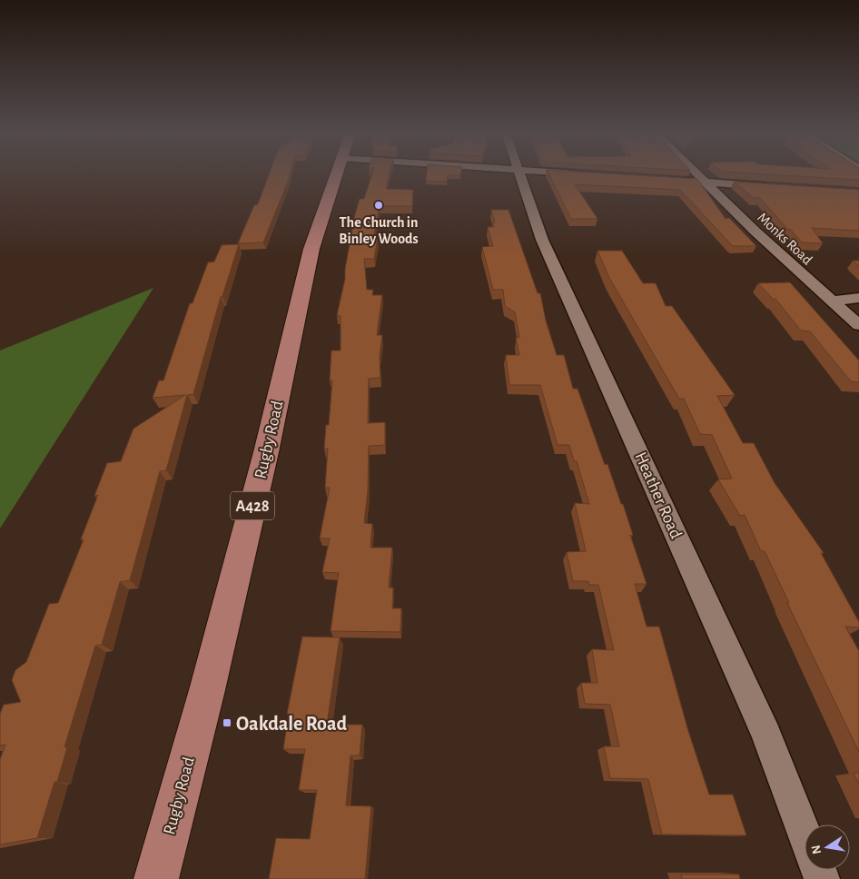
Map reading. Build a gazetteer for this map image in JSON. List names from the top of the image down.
{
  "streets": {
    "main road": ["Rugby Road", "A428"],
    "street": ["Monks Road", "Heather Road"]
  },
  "places": {
    "other": ["The Church in Binley Woods"],
    "transit": ["Oakdale Road"]
  },
  "north": "left"
}
